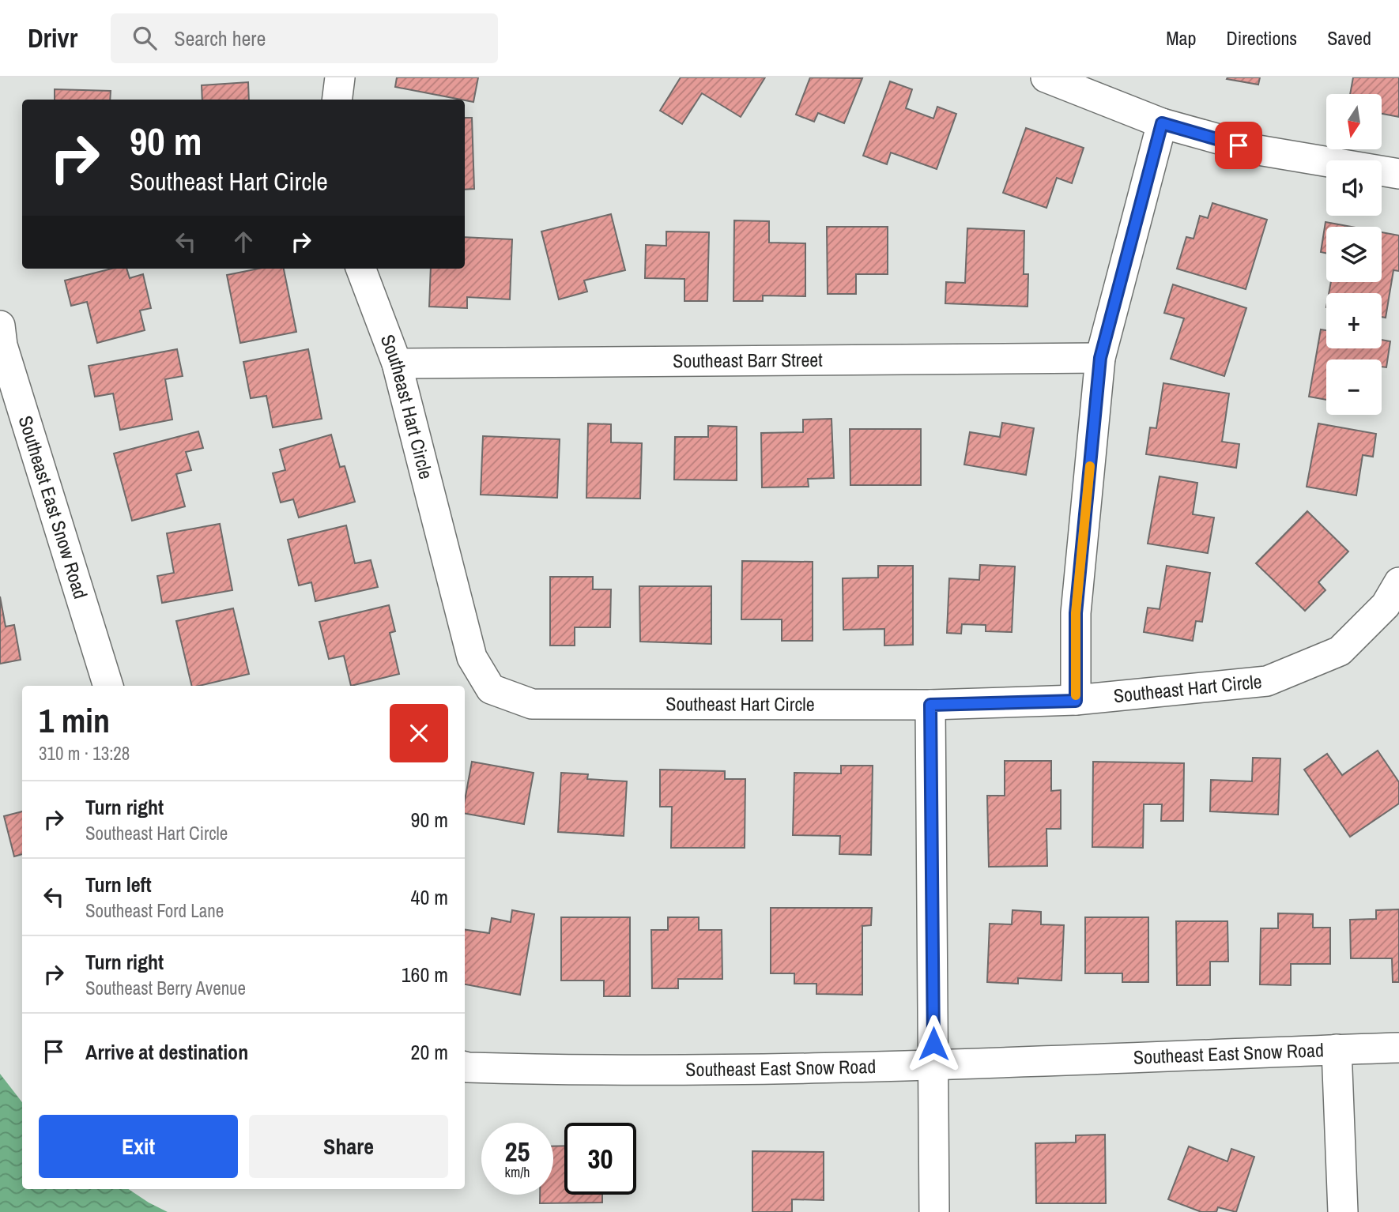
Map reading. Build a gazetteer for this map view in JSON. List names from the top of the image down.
{
  "streets": {
    "street": ["Southeast Barr Street", "Southeast Hart Circle", "Southeast East Snow Road"]
  },
  "crossings": [
    ["Southeast Barr Street", "Southeast Hart Circle"]
  ],
  "north": "bottom",
  "page": {
    "header": "Drivr",
    "search": "Search here",
    "nav": ["Map", "Directions", "Saved"],
    "map_buttons": ["+", "−"],
    "turn": ["90 m", "Southeast Hart Circle"],
    "heading": ["1 min", "310 m · 13:28"],
    "list": [
      {
        "name": "Turn right",
        "note": "Southeast Hart Circle",
        "value": "90 m"
      },
      {
        "name": "Turn left",
        "note": "Southeast Ford Lane",
        "value": "40 m"
      },
      {
        "name": "Turn right",
        "note": "Southeast Berry Avenue",
        "value": "160 m"
      },
      {
        "name": "Arrive at destination",
        "value": "20 m"
      }
    ],
    "buttons": ["Exit", "Share"],
    "speed": "25 km/h",
    "limit": "30"
  }
}
